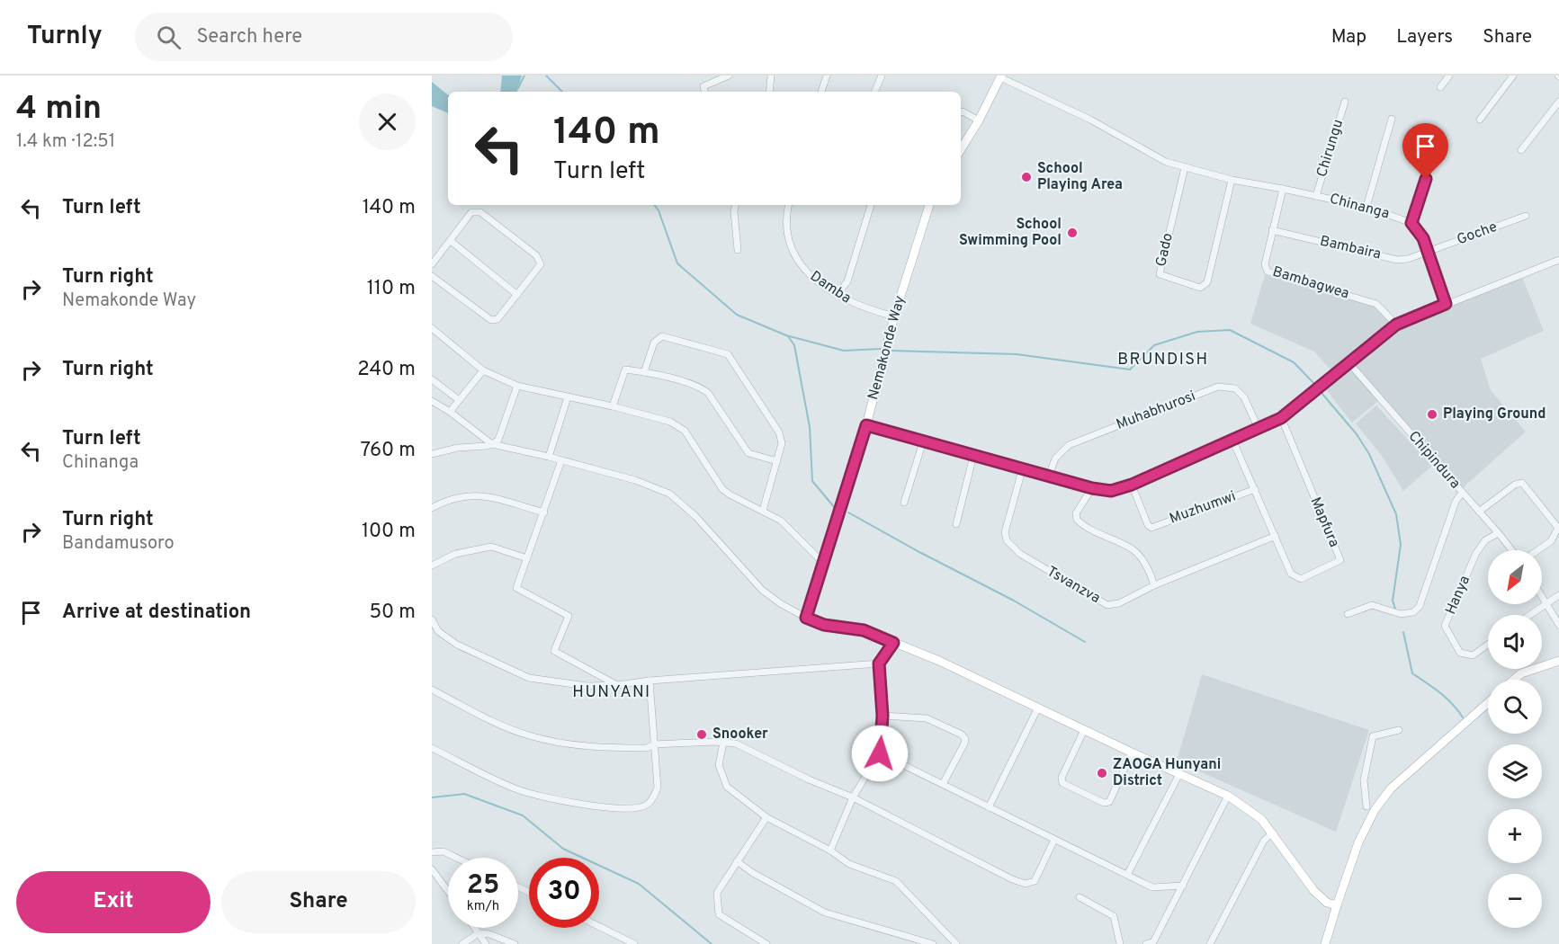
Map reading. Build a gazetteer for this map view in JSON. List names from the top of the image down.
{
  "streets": {
    "street": [
      "Chirungu",
      "Chinanga",
      "Goche",
      "Bambaira",
      "Gado",
      "Bambagwea",
      "Damba",
      "Nemakonde Way",
      "Muhabhurosi",
      "Chipindura",
      "Muzhumwi",
      "Mapfura",
      "Tsvanzva",
      "Hanya"
    ]
  },
  "crossings": [
    ["Chirungu", "Chinanga"],
    ["Chinanga", "Gado"],
    ["Chinanga", "Bambagwea"],
    ["Goche", "Bambaira"],
    ["Bambaira", "Bambagwea"],
    ["Damba", "Nemakonde Way"],
    ["Chipindura", "Hanya"],
    ["Muzhumwi", "Mapfura"],
    ["Mapfura", "Tsvanzva"]
  ],
  "districts": ["BRUNDISH", "HUNYANI"],
  "places": [
    "School Playing Area",
    "School Swimming Pool",
    "Playing Ground",
    "Snooker",
    "ZAOGA Hunyani District"
  ],
  "north": "bottom left",
  "page": {
    "header": "Turnly",
    "search": "Search here",
    "nav": ["Map", "Layers", "Share"],
    "heading": ["4 min", "1.4 km · 12:51"],
    "turn": ["140 m", "Turn left"],
    "list": [
      {
        "name": "Turn left",
        "value": "140 m"
      },
      {
        "name": "Turn right",
        "note": "Nemakonde Way",
        "value": "110 m"
      },
      {
        "name": "Turn right",
        "value": "240 m"
      },
      {
        "name": "Turn left",
        "note": "Chinanga",
        "value": "760 m"
      },
      {
        "name": "Turn right",
        "note": "Bandamusoro",
        "value": "100 m"
      },
      {
        "name": "Arrive at destination",
        "value": "50 m"
      }
    ],
    "map_buttons": ["+", "−"],
    "speed": "25 km/h",
    "limit": "30",
    "buttons": ["Exit", "Share"]
  }
}
